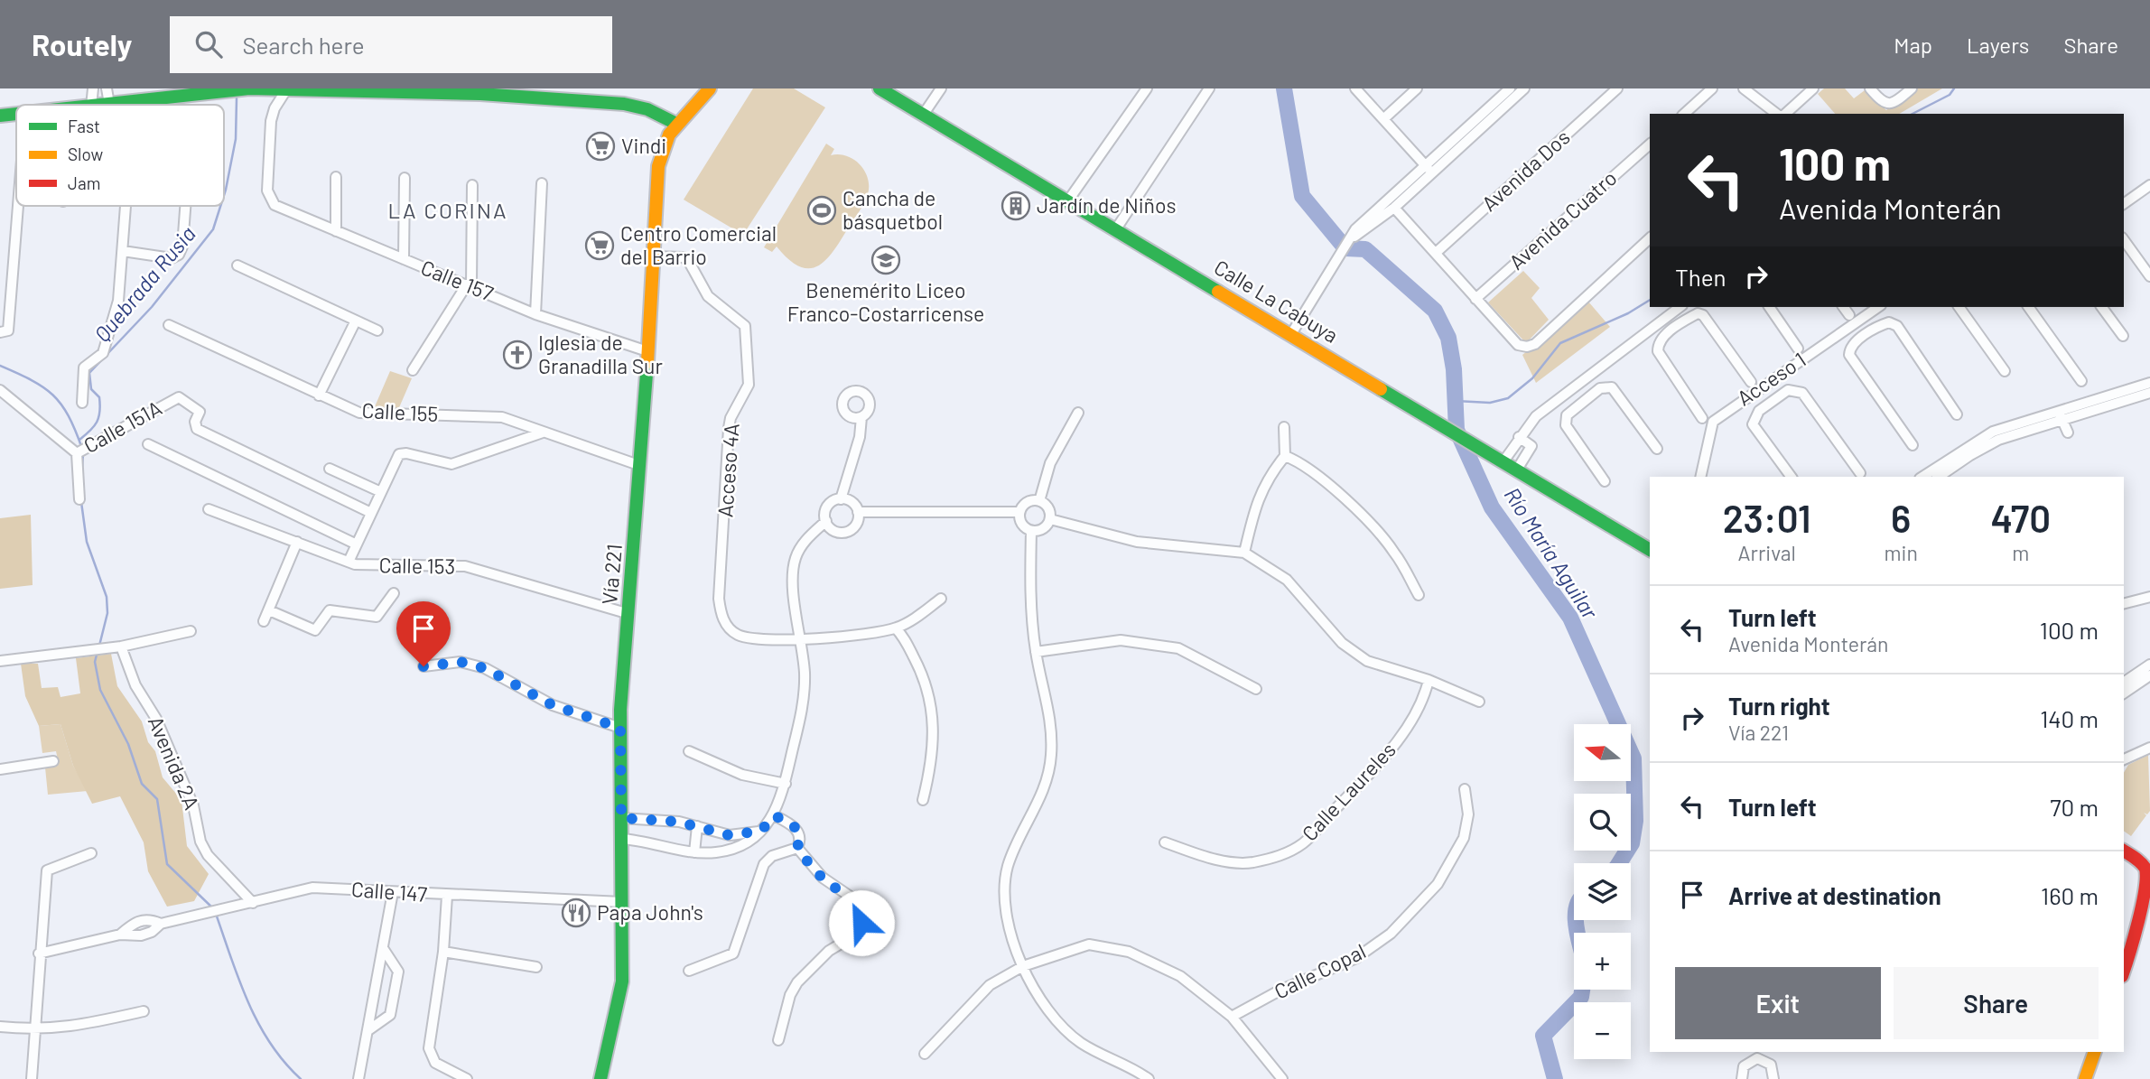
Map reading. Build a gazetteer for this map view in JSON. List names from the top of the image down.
{
  "streets": {
    "street": [
      "Avenida Dos",
      "Avenida Cuatro",
      "Calle 157",
      "Calle La Cabuya",
      "Acceso 1",
      "Calle 155",
      "Calle 151A",
      "Acceso 4A",
      "Calle 153",
      "Vía 221",
      "Avenida 2A",
      "Calle Laureles",
      "Calle 147",
      "Calle Copal"
    ]
  },
  "crossings": [
    ["Calle 157", "Vía 221"],
    ["Calle 155", "Vía 221"],
    ["Acceso 4A", "Vía 221"],
    ["Calle 153", "Vía 221"],
    ["Vía 221", "Calle 147"],
    ["Avenida 2A", "Calle 147"]
  ],
  "districts": ["LA CORINA"],
  "water": ["Quebrada Rusia", "Río María Aguilar"],
  "places": {
    "supermarket": ["Vindi", "Centro Comercial del Barrio"],
    "building": ["Jardín de Niños"],
    "sports": ["Cancha de básquetbol"],
    "school or university": ["Benemérito Liceo Franco-Costarricense"],
    "church": ["Iglesia de Granadilla Sur"],
    "restaurant": ["Papa John's"]
  },
  "legend": ["Fast", "Slow", "Jam"],
  "north": "left",
  "page": {
    "header": "Routely",
    "search": "Search here",
    "nav": ["Map", "Layers", "Share"],
    "turn": ["100 m", "Avenida Monterán"],
    "then": "Then",
    "eta": [
      "23:01",
      "Arrival",
      "6",
      "min",
      "470",
      "m"
    ],
    "list": [
      {
        "name": "Turn left",
        "note": "Avenida Monterán",
        "value": "100 m"
      },
      {
        "name": "Turn right",
        "note": "Vía 221",
        "value": "140 m"
      },
      {
        "name": "Turn left",
        "value": "70 m"
      },
      {
        "name": "Arrive at destination",
        "value": "160 m"
      }
    ],
    "map_buttons": ["+", "−"],
    "buttons": ["Exit", "Share"]
  }
}
